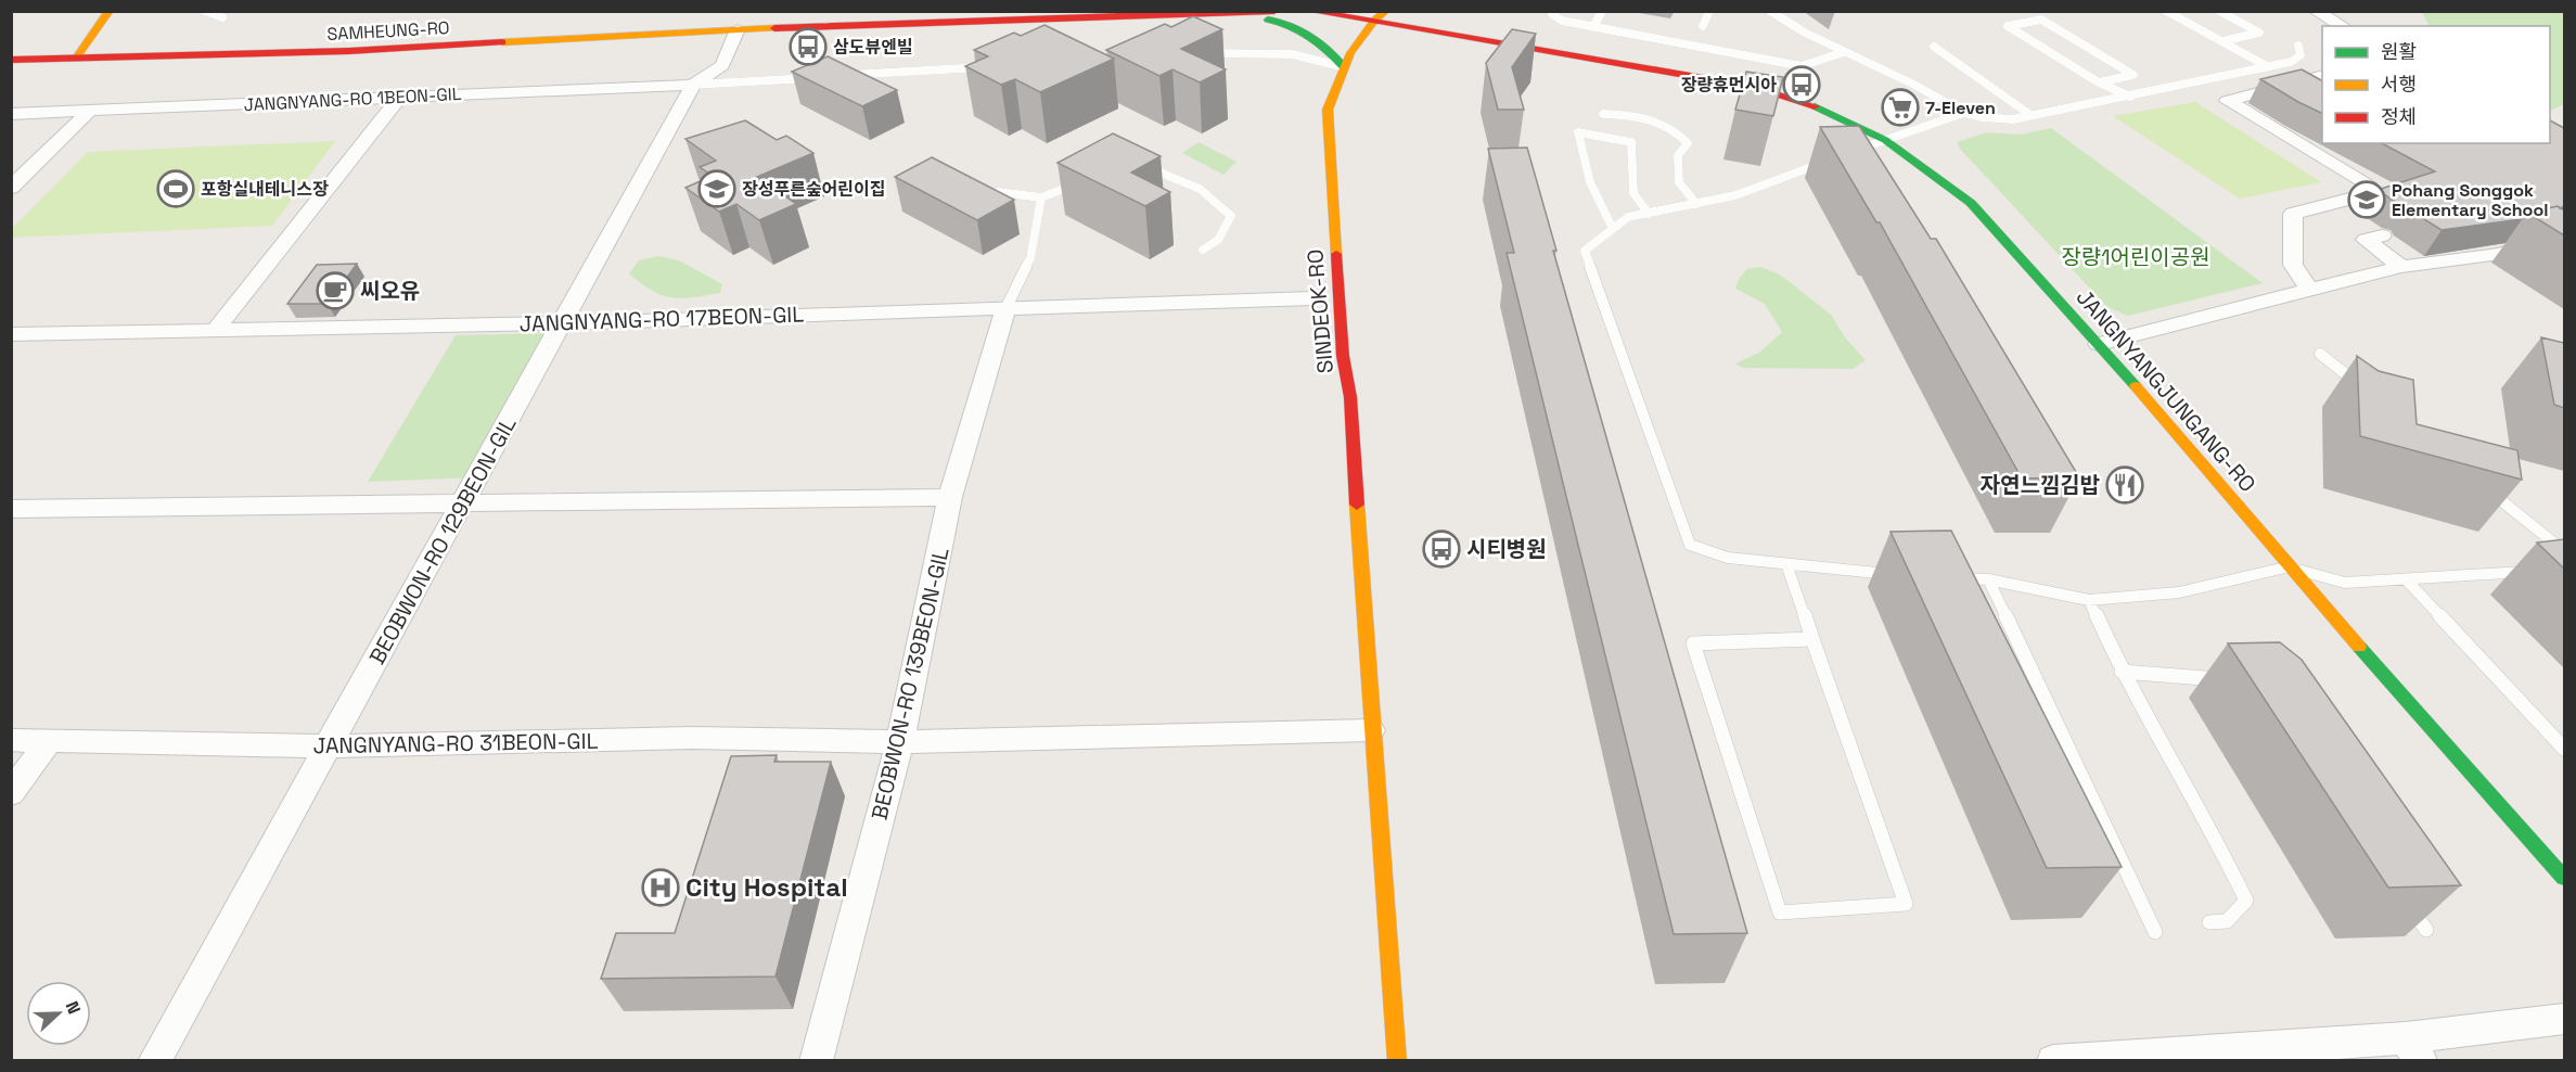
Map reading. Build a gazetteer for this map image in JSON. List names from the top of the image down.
{
  "streets": {
    "main road": ["SAMHEUNG-RO", "SINDEOK-RO", "JANGNYANGJUNGANG-RO"],
    "street": [
      "JANGNYANG-RO 1BEON-GIL",
      "JANGNYANG-RO 17BEON-GIL",
      "BEOBWON-RO 129BEON-GIL",
      "BEOBWON-RO 139BEON-GIL",
      "JANGNYANG-RO 31BEON-GIL"
    ]
  },
  "crossings": [
    ["SAMHEUNG-RO", "BEOBWON-RO 129BEON-GIL"],
    ["JANGNYANG-RO 1BEON-GIL", "BEOBWON-RO 129BEON-GIL"],
    ["SINDEOK-RO", "JANGNYANGJUNGANG-RO"],
    ["SINDEOK-RO", "JANGNYANG-RO 31BEON-GIL"],
    ["JANGNYANG-RO 17BEON-GIL", "BEOBWON-RO 129BEON-GIL"],
    ["JANGNYANG-RO 17BEON-GIL", "BEOBWON-RO 139BEON-GIL"],
    ["BEOBWON-RO 129BEON-GIL", "JANGNYANG-RO 31BEON-GIL"],
    ["BEOBWON-RO 139BEON-GIL", "JANGNYANG-RO 31BEON-GIL"]
  ],
  "parks": ["장량1어린이공원"],
  "places": {
    "bus stop": ["삼도뷰엔빌", "장량휴먼시아", "시티병원"],
    "supermarket": ["7-Eleven"],
    "sports": ["포항실내테니스장"],
    "school or university": ["장성푸른숲어린이집", "Pohang Songgok Elementary School"],
    "cafe": ["씨오유"],
    "restaurant": ["자연느낌김밥"],
    "hospital": ["City Hospital"]
  },
  "legend": ["원활", "서행", "정체"],
  "north": "right"
}
